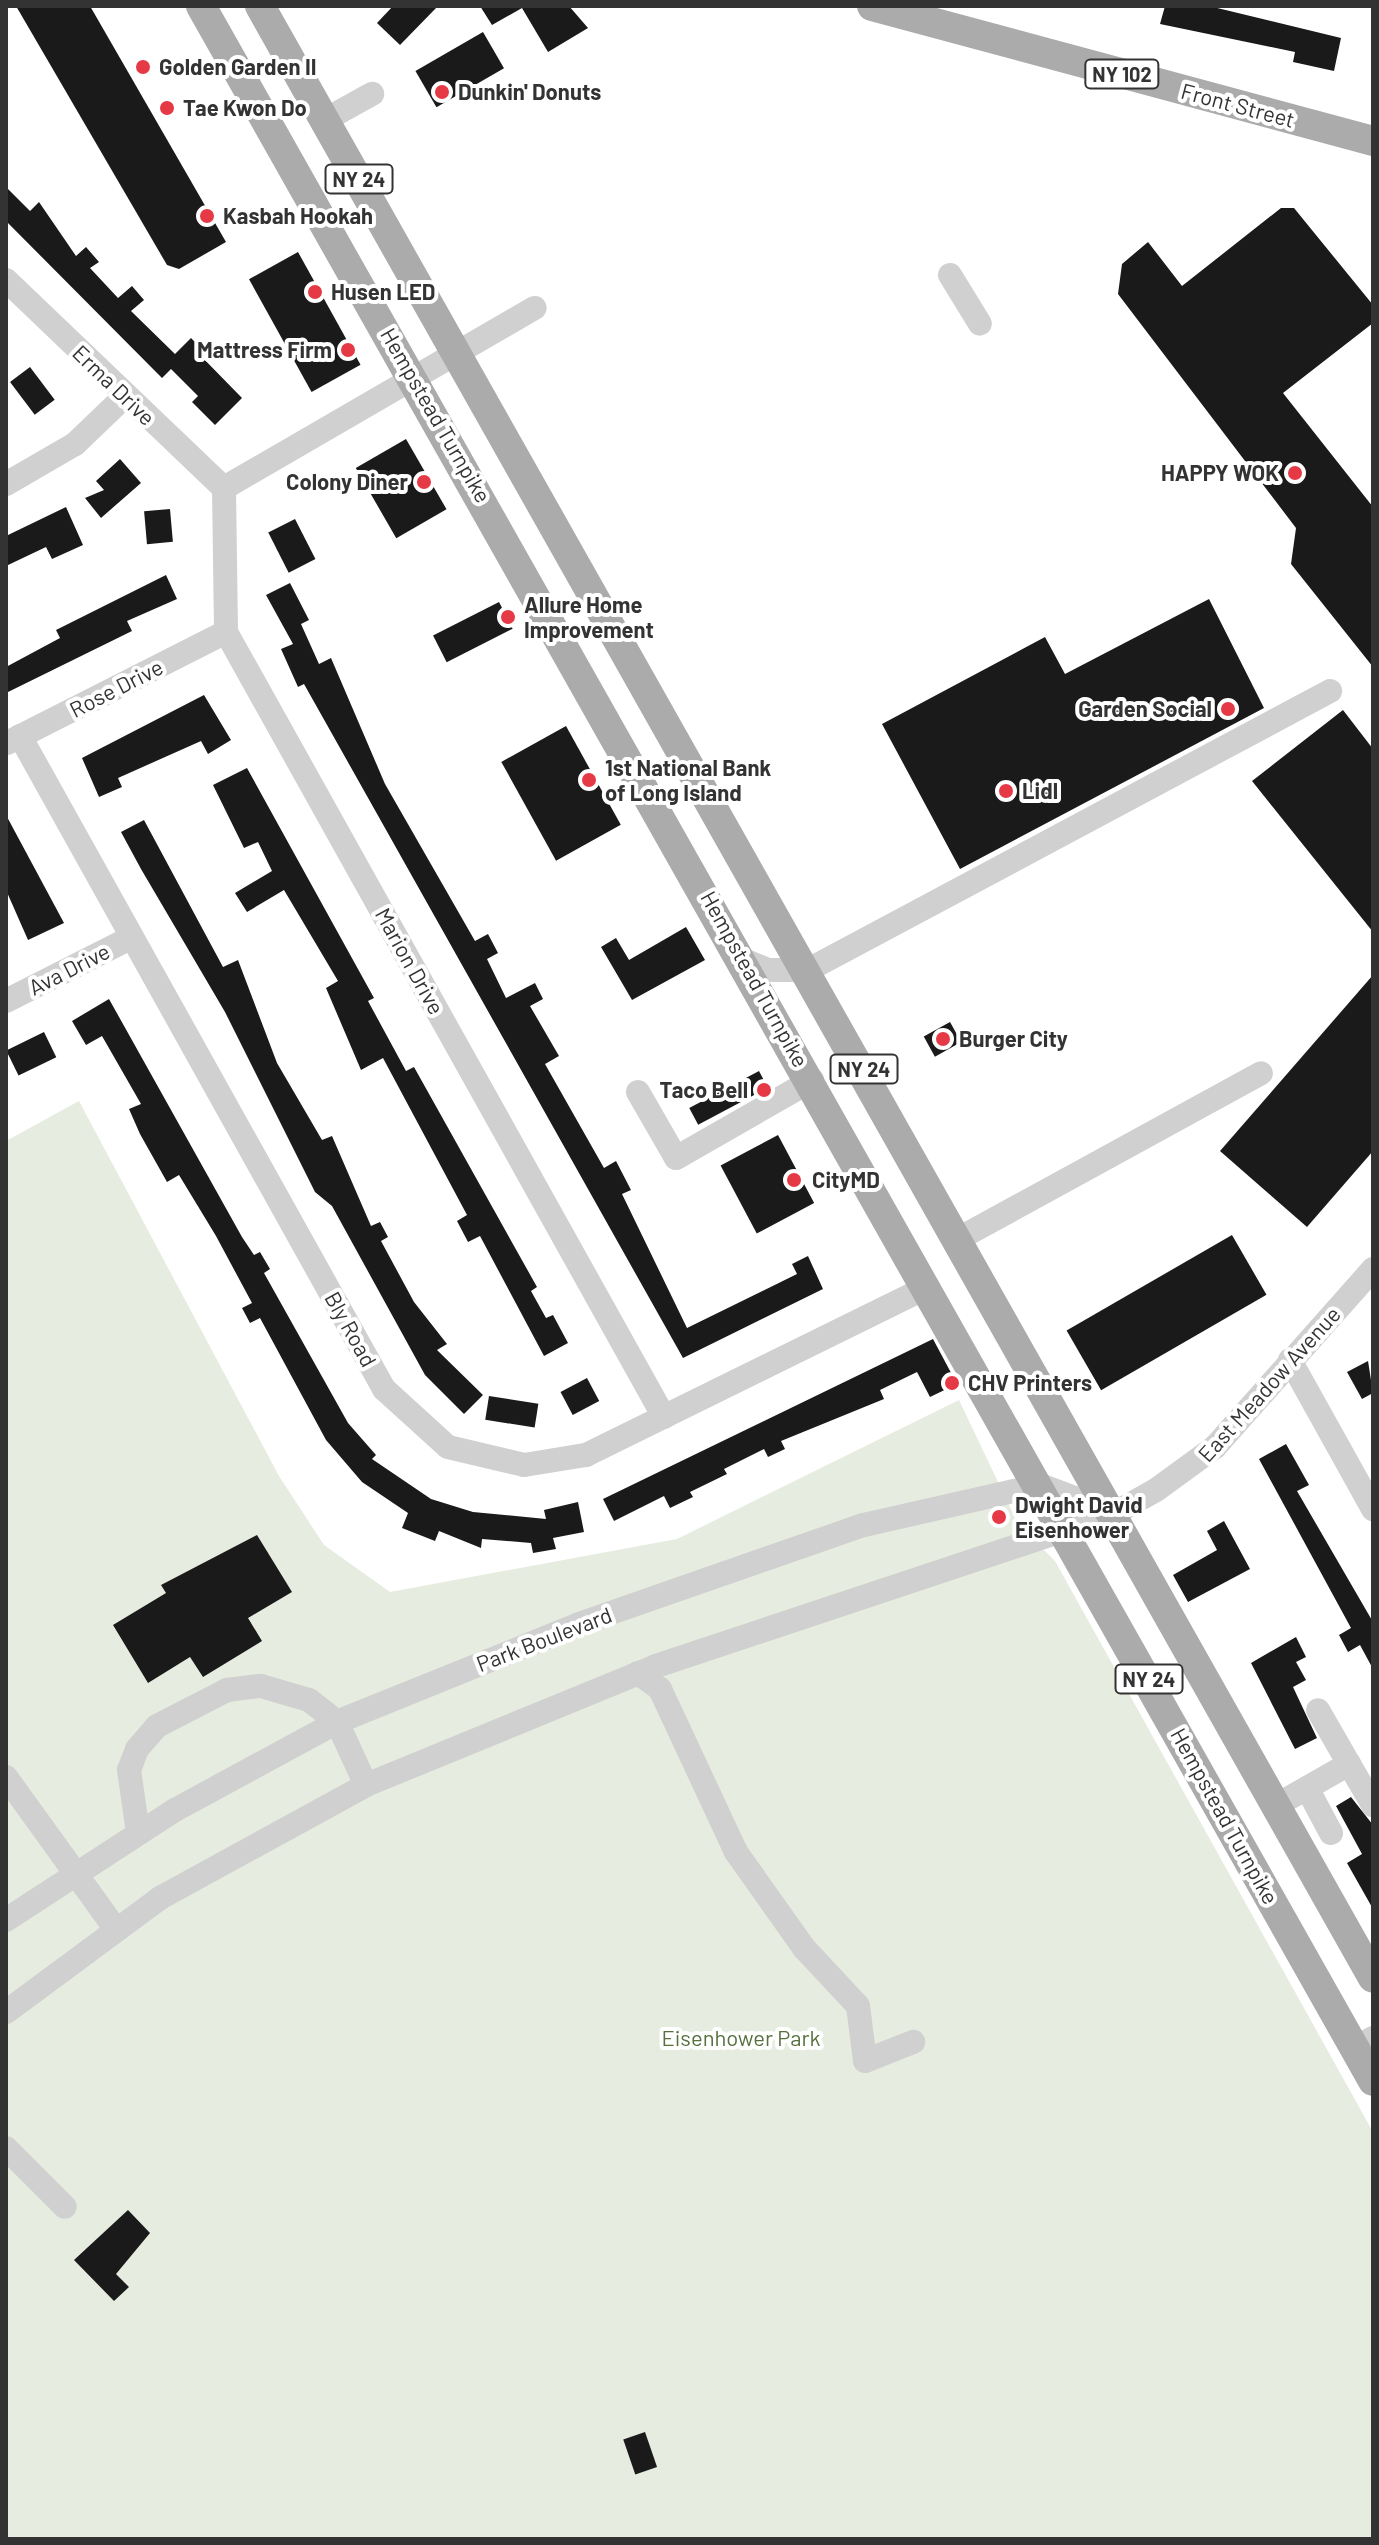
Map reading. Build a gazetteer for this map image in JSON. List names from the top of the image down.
{
  "streets": {
    "main road": [
      "NY 102",
      "Front Street",
      "NY 24",
      "Hempstead Turnpike"
    ],
    "street": [
      "Erma Drive",
      "Rose Drive",
      "Marion Drive",
      "Ava Drive",
      "Bly Road",
      "East Meadow Avenue",
      "Park Boulevard"
    ]
  },
  "crossings": [
    ["NY 24", "East Meadow Avenue"],
    ["Erma Drive", "Marion Drive"],
    ["Hempstead Turnpike", "Bly Road"],
    ["Hempstead Turnpike", "East Meadow Avenue"],
    ["Hempstead Turnpike", "Park Boulevard"],
    ["Rose Drive", "Marion Drive"],
    ["Rose Drive", "Bly Road"],
    ["Marion Drive", "Bly Road"],
    ["Ava Drive", "Bly Road"]
  ],
  "parks": ["Eisenhower Park"],
  "places": [
    "Golden Garden II",
    "Dunkin' Donuts",
    "Tae Kwon Do",
    "Kasbah Hookah",
    "Husen LED",
    "Mattress Firm",
    "HAPPY WOK",
    "Colony Diner",
    "Allure Home Improvement",
    "Garden Social",
    "1st National Bank of Long Island",
    "Lidl",
    "Burger City",
    "Taco Bell",
    "CityMD",
    "CHV Printers",
    "Dwight David Eisenhower"
  ]
}
